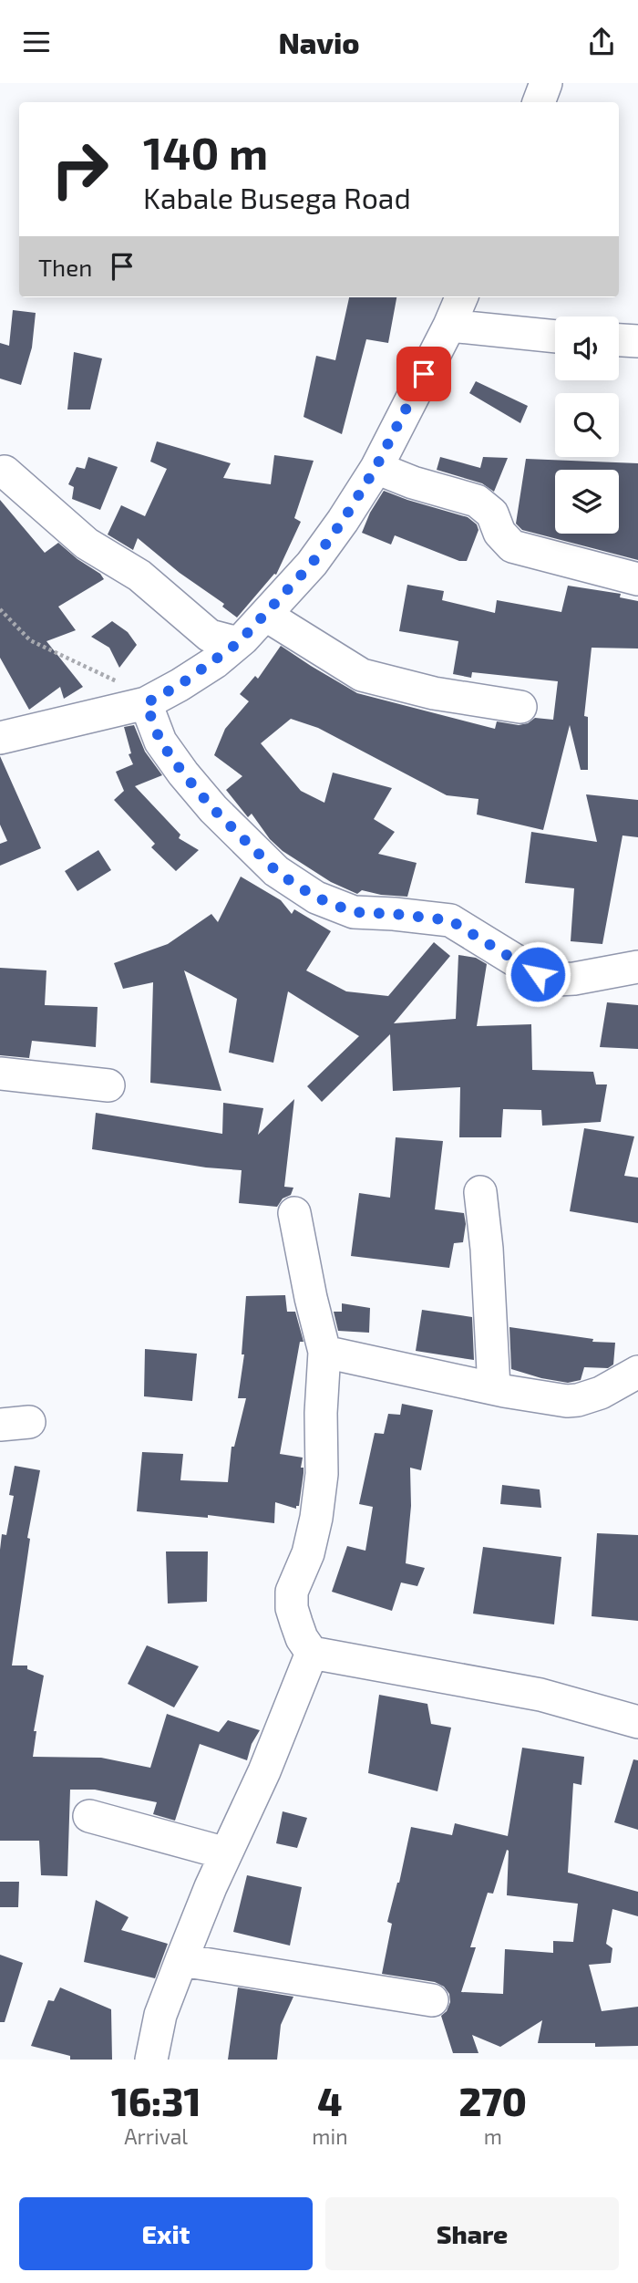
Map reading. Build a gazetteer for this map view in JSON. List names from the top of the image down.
{
  "page": {
    "header": "Navio",
    "turn": ["140 m", "Kabale Busega Road"],
    "then": "Then",
    "eta": [
      "16:31",
      "Arrival",
      "4",
      "min",
      "270",
      "m"
    ],
    "buttons": ["Exit", "Share"]
  }
}
